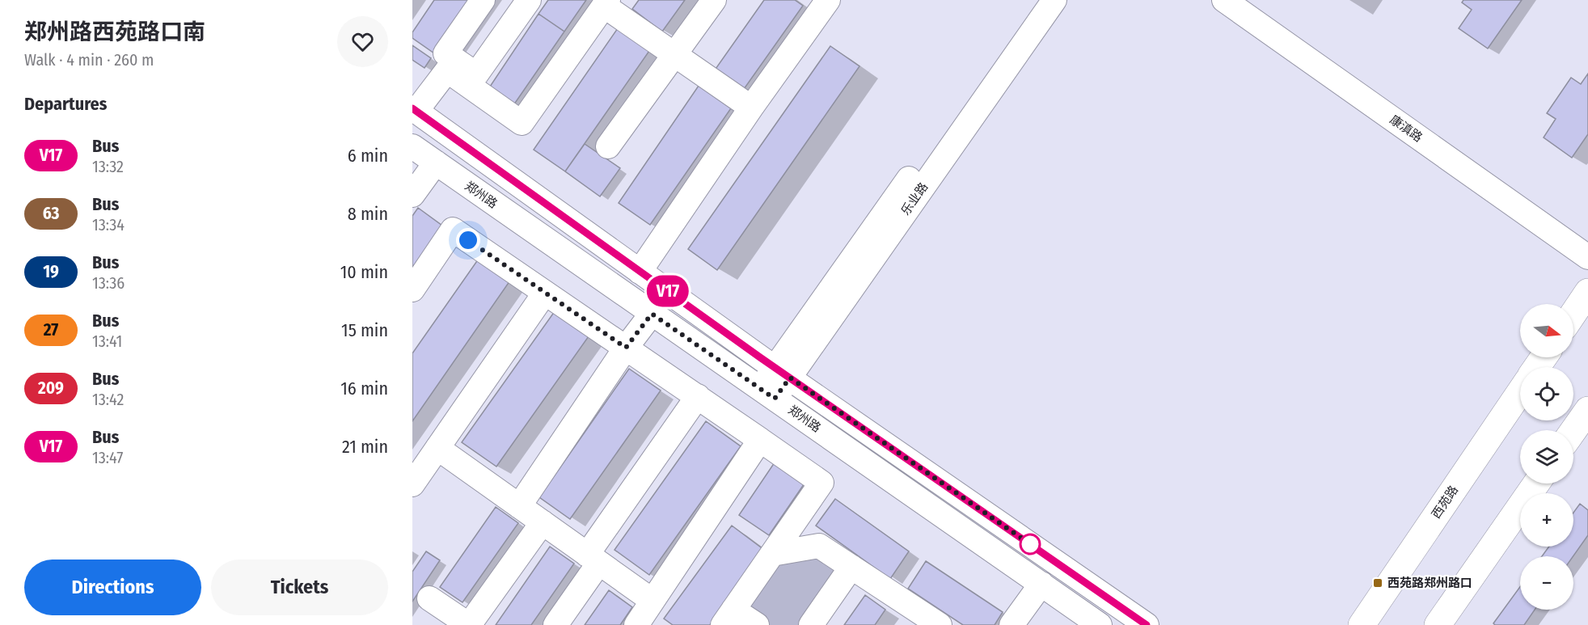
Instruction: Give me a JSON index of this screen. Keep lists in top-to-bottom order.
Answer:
{
  "streets": {
    "main road": ["西苑路"],
    "street": ["康滇路", "郑州路", "乐业路"]
  },
  "crossings": [
    ["郑州路", "乐业路"]
  ],
  "places": {
    "transit": ["西苑路郑州路口"]
  },
  "lines": ["bus line V17"],
  "north": "right",
  "page": {
    "heading": [
      ["郑州路西苑路口南", "Walk · 4 min · 260 m"],
      "Departures"
    ],
    "on_map": "V17",
    "list": [
      {
        "mark": "V17",
        "name": "Bus",
        "note": "13:32",
        "value": "6 min"
      },
      {
        "mark": "63",
        "name": "Bus",
        "note": "13:34",
        "value": "8 min"
      },
      {
        "mark": "19",
        "name": "Bus",
        "note": "13:36",
        "value": "10 min"
      },
      {
        "mark": "27",
        "name": "Bus",
        "note": "13:41",
        "value": "15 min"
      },
      {
        "mark": "209",
        "name": "Bus",
        "note": "13:42",
        "value": "16 min"
      },
      {
        "mark": "V17",
        "name": "Bus",
        "note": "13:47",
        "value": "21 min"
      }
    ],
    "map_buttons": ["+", "−"],
    "buttons": ["Directions", "Tickets"]
  }
}
